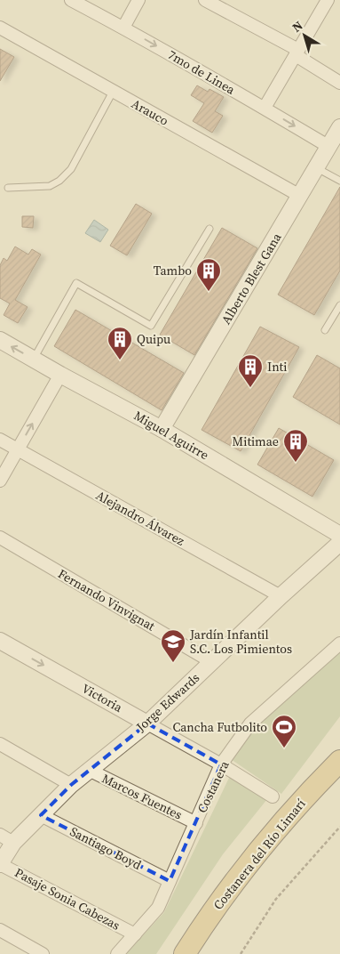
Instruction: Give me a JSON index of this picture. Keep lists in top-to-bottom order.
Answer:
{
  "streets": {
    "highway": ["Costanera del Río Limarí"],
    "street": [
      "7mo de Linea",
      "Arauco",
      "Alberto Blest Gana",
      "Miguel Aguirre",
      "Alejandro Álvarez",
      "Fernando Vinvignat",
      "Victoria",
      "Jorge Edwards",
      "Costanera",
      "Marcos Fuentes",
      "Santiago Boyd",
      "Pasaje Sonia Cabezas"
    ]
  },
  "crossings": [
    ["7mo de Linea", "Alberto Blest Gana"],
    ["Arauco", "Alberto Blest Gana"],
    ["Alberto Blest Gana", "Miguel Aguirre"],
    ["Alejandro Álvarez", "Jorge Edwards"],
    ["Fernando Vinvignat", "Jorge Edwards"],
    ["Victoria", "Jorge Edwards"],
    ["Victoria", "Costanera"],
    ["Jorge Edwards", "Marcos Fuentes"],
    ["Jorge Edwards", "Santiago Boyd"],
    ["Jorge Edwards", "Pasaje Sonia Cabezas"],
    ["Costanera", "Marcos Fuentes"],
    ["Costanera", "Santiago Boyd"],
    ["Costanera", "Pasaje Sonia Cabezas"]
  ],
  "places": {
    "building": [
      "Tambo",
      "Quipu",
      "Inti",
      "Mitimae"
    ],
    "school or university": ["Jardín Infantil S.C. Los Pimientos"],
    "sports": ["Cancha Futbolito"]
  },
  "north": "top left"
}
